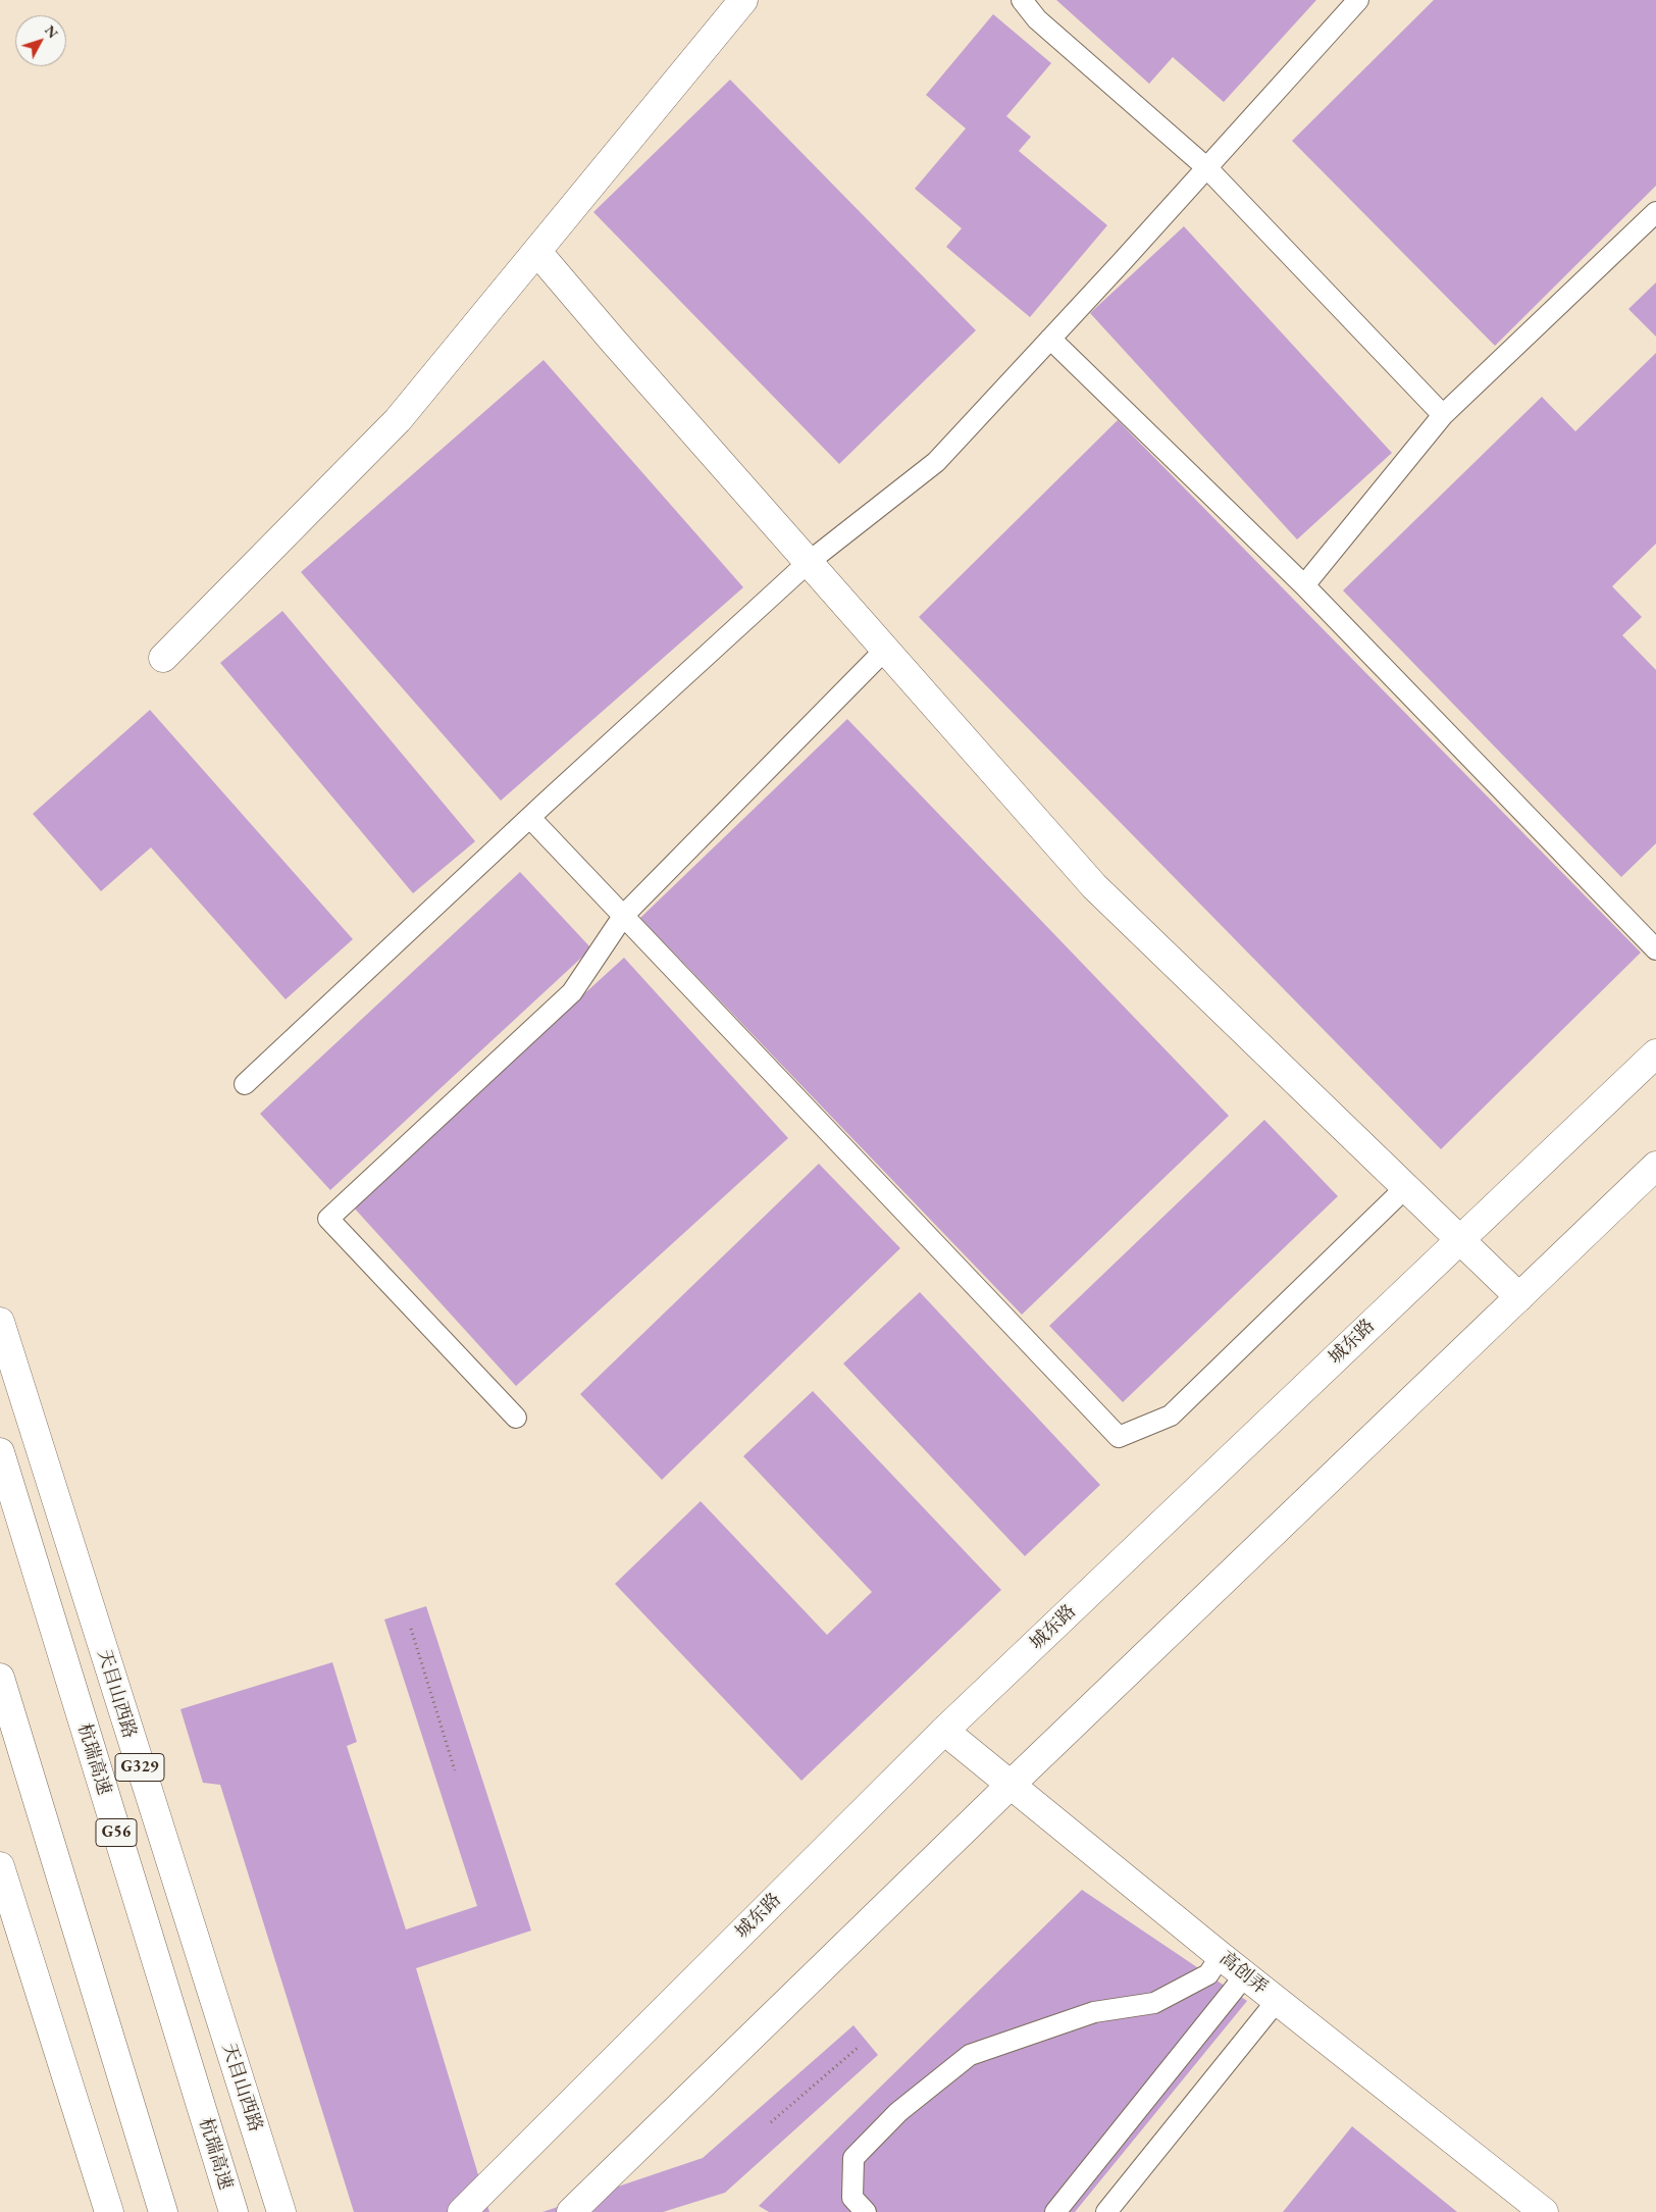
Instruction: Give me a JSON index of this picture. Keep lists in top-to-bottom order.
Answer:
{
  "streets": {
    "main road": [
      "城东路",
      "天目山西路",
      "杭瑞高速",
      "G329",
      "G56",
      "高创弄"
    ]
  },
  "crossings": [
    ["城东路", "高创弄"]
  ],
  "north": "top right"
}
